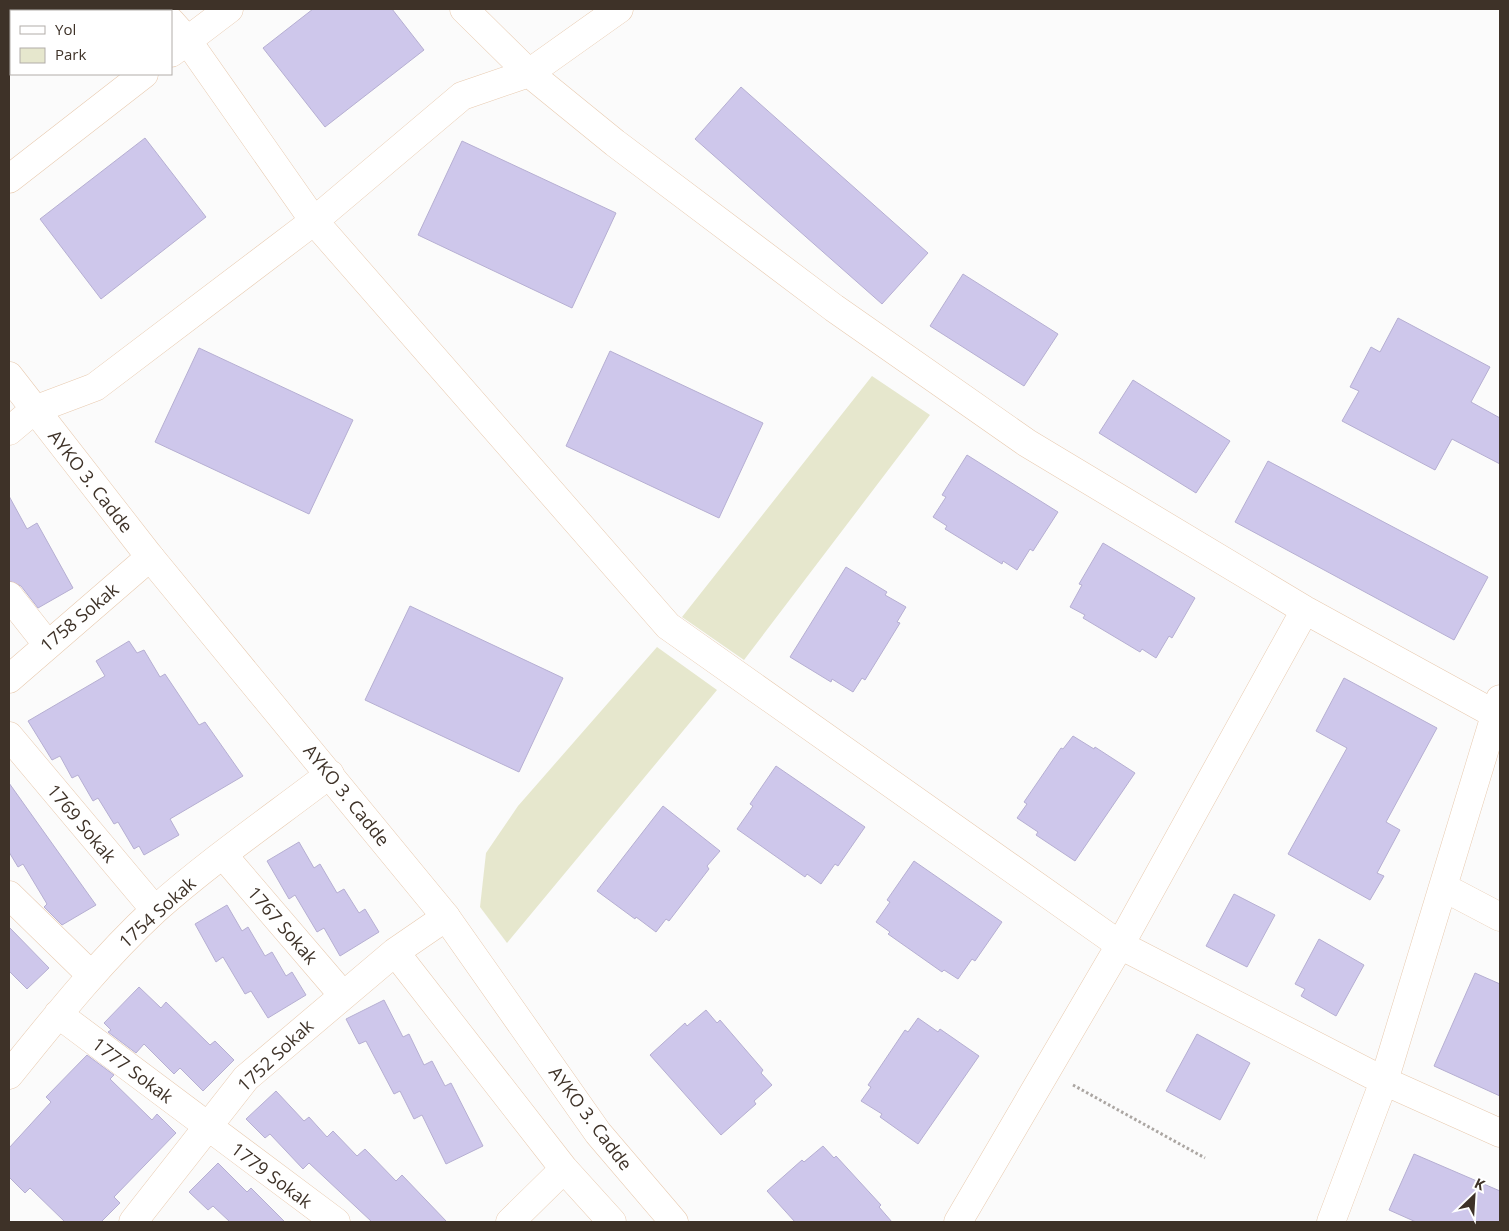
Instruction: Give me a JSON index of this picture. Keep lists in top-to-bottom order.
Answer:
{
  "streets": {
    "street": [
      "AYKO 3. Cadde",
      "1758 Sokak",
      "1769 Sokak",
      "1754 Sokak",
      "1767 Sokak",
      "1752 Sokak",
      "1777 Sokak",
      "1779 Sokak"
    ]
  },
  "crossings": [
    ["AYKO 3. Cadde", "1758 Sokak"],
    ["AYKO 3. Cadde", "1754 Sokak"],
    ["AYKO 3. Cadde", "1752 Sokak"],
    ["1769 Sokak", "1754 Sokak"],
    ["1754 Sokak", "1767 Sokak"],
    ["1754 Sokak", "1777 Sokak"],
    ["1767 Sokak", "1752 Sokak"],
    ["1752 Sokak", "1777 Sokak"],
    ["1752 Sokak", "1779 Sokak"],
    ["1777 Sokak", "1779 Sokak"]
  ],
  "legend": ["Yol", "Park"],
  "north": "top right"
}
